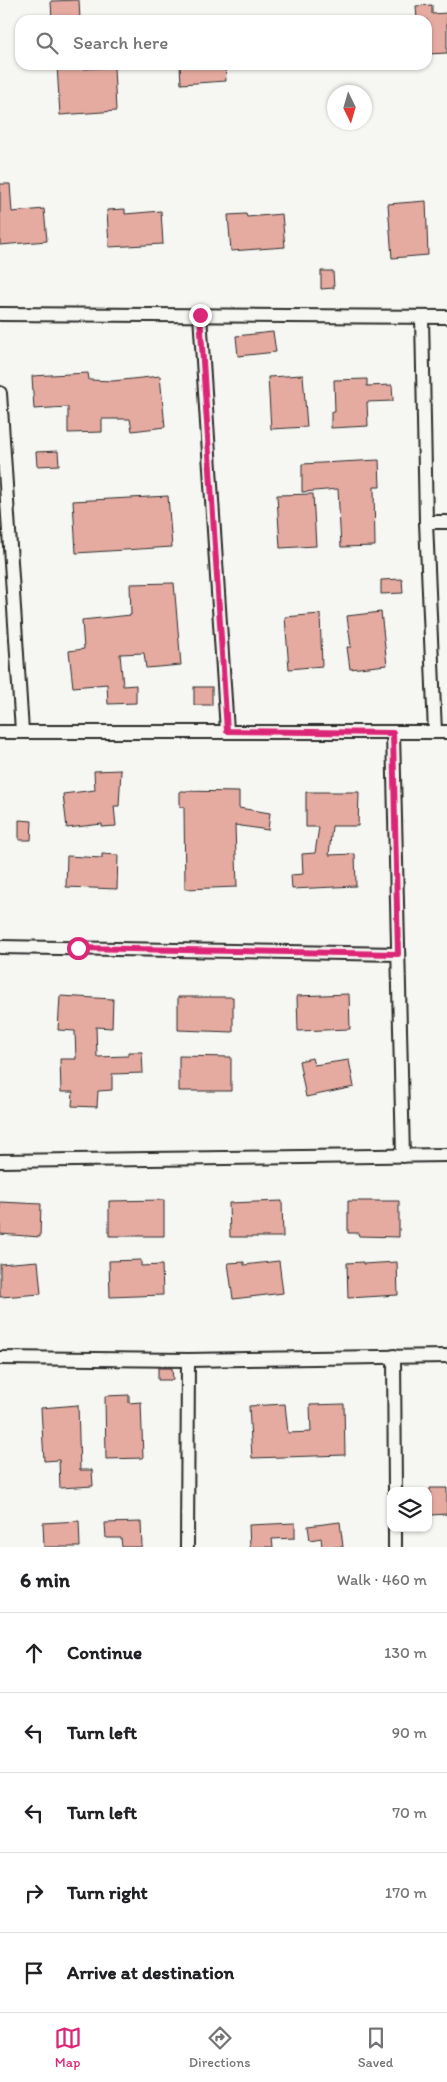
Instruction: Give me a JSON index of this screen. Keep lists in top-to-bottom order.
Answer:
{
  "north": "bottom",
  "page": {
    "search": "Search here",
    "heading": ["6 min", "Walk · 460 m"],
    "list": [
      ["Continue", "130 m"],
      ["Turn left", "90 m"],
      ["Turn left", "70 m"],
      ["Turn right", "170 m"],
      "Arrive at destination"
    ],
    "nav": ["Map", "Directions", "Saved"]
  }
}
